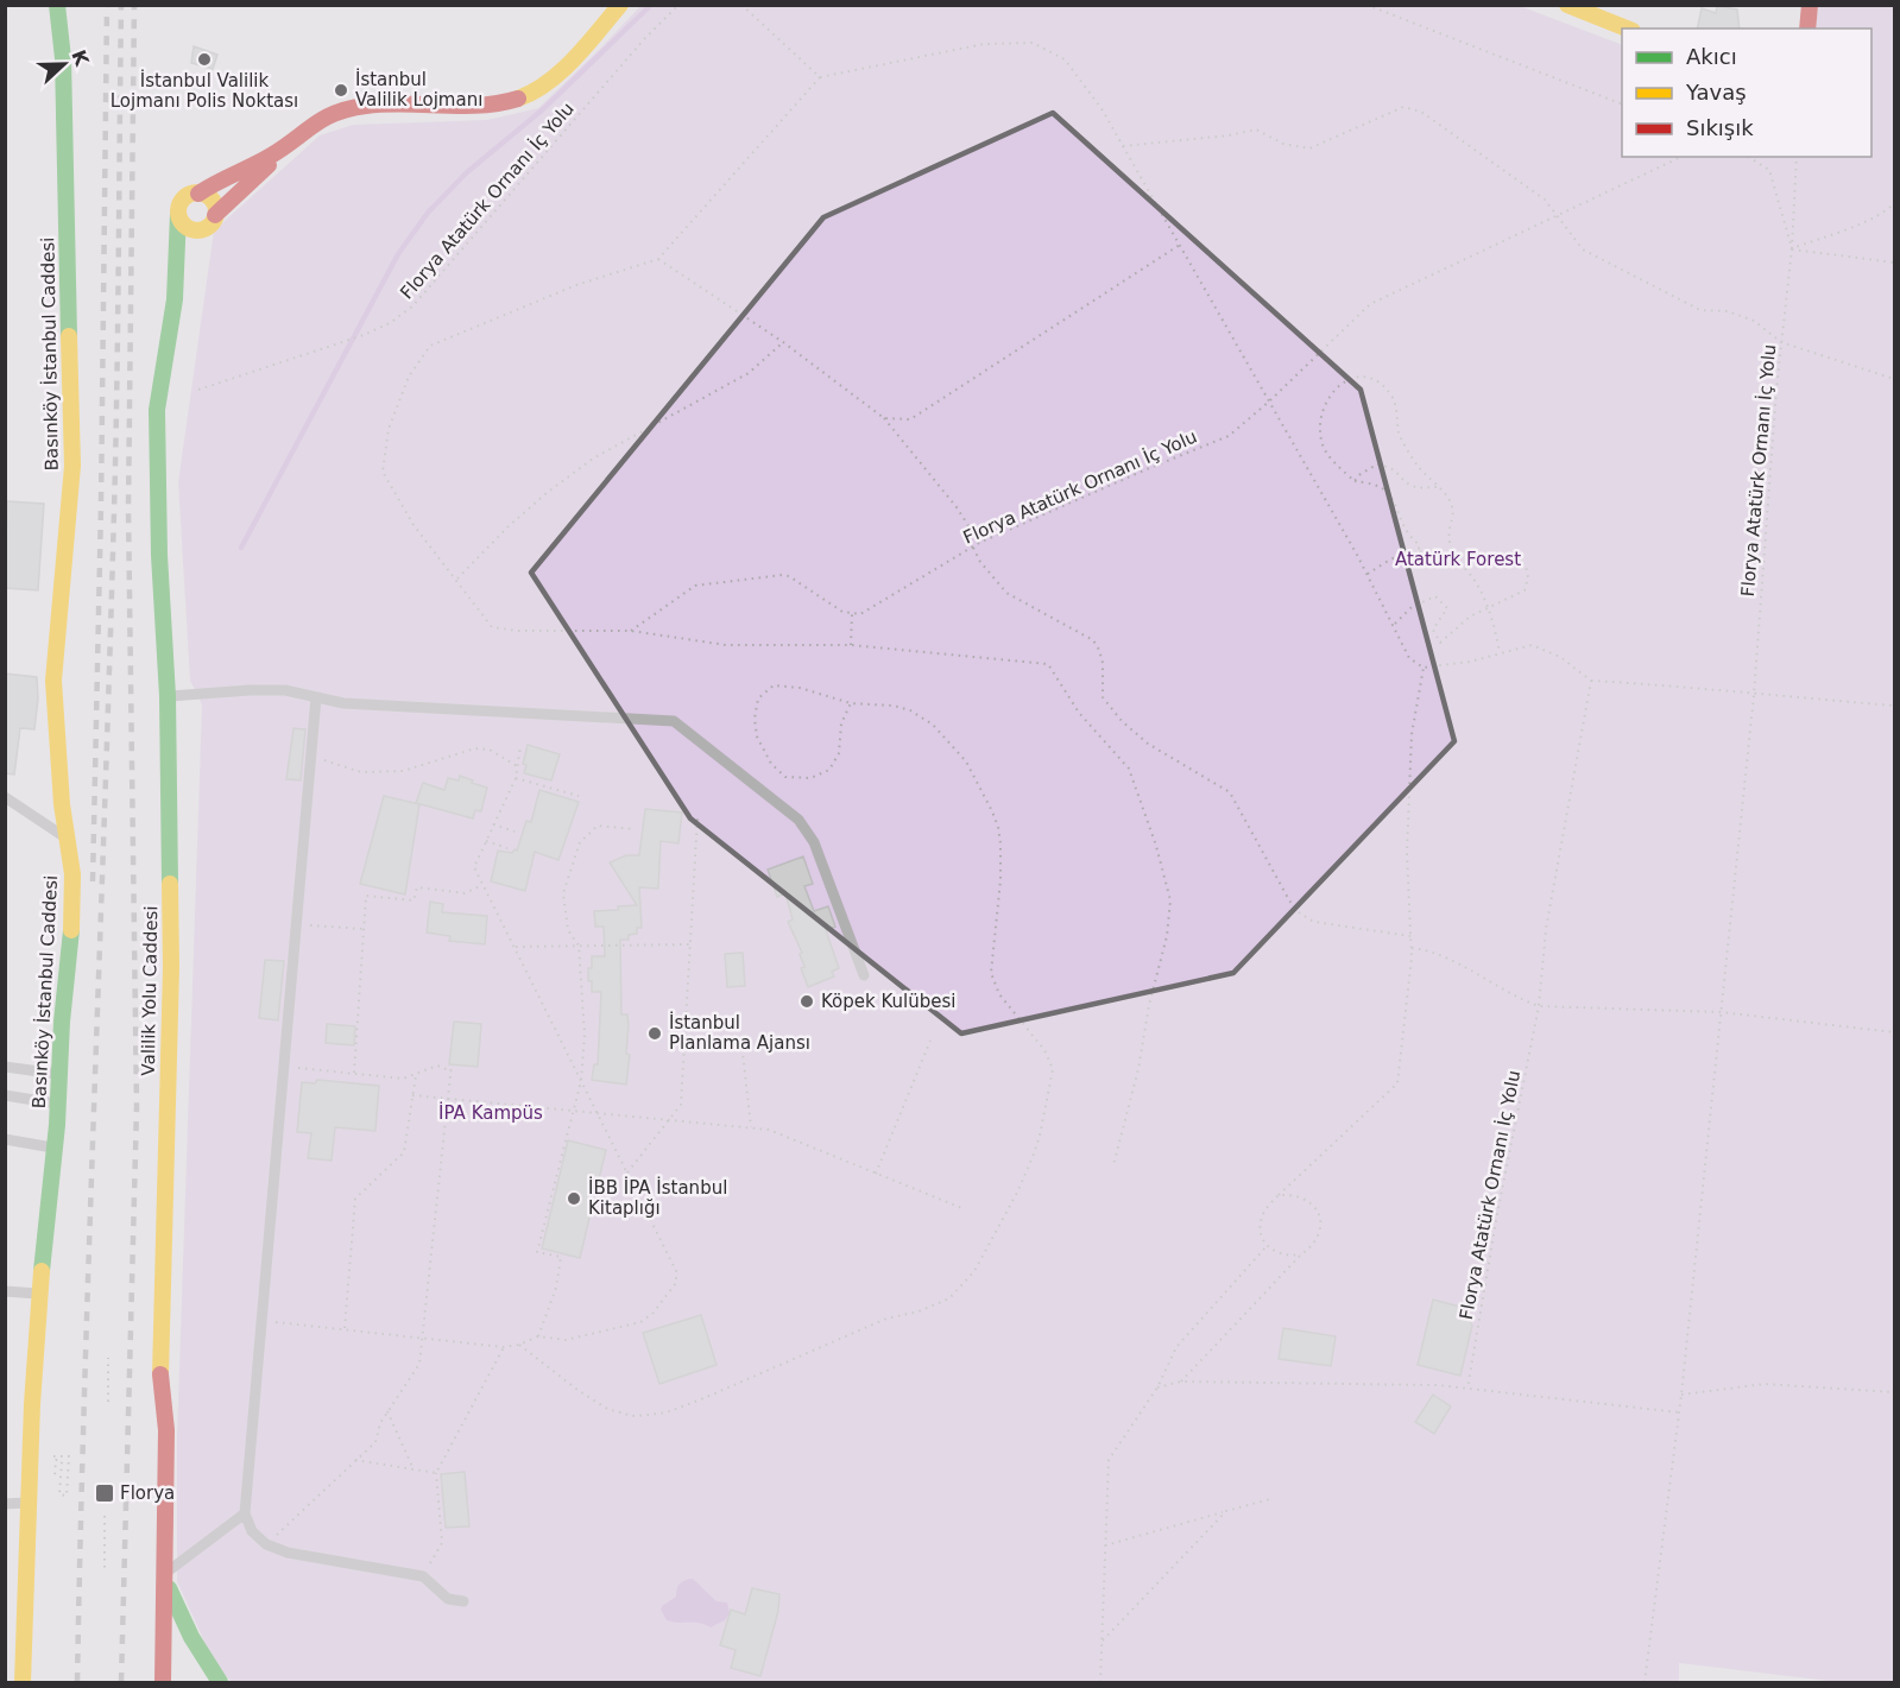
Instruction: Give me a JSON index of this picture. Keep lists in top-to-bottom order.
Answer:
{
  "streets": {
    "main road": ["Basınköy İstanbul Caddesi", "Valilik Yolu Caddesi"],
    "path": ["Florya Atatürk Ornanı İç Yolu"]
  },
  "parks": ["Atatürk Forest", "İPA Kampüs"],
  "places": {
    "other": [
      "İstanbul Valilik Lojmanı Polis Noktası",
      "İstanbul Valilik Lojmanı",
      "Köpek Kulübesi",
      "İstanbul Planlama Ajansı",
      "İBB İPA İstanbul Kitaplığı"
    ],
    "transit": ["Florya"]
  },
  "legend": ["Akıcı", "Yavaş", "Sıkışık"],
  "north": "right"
}
